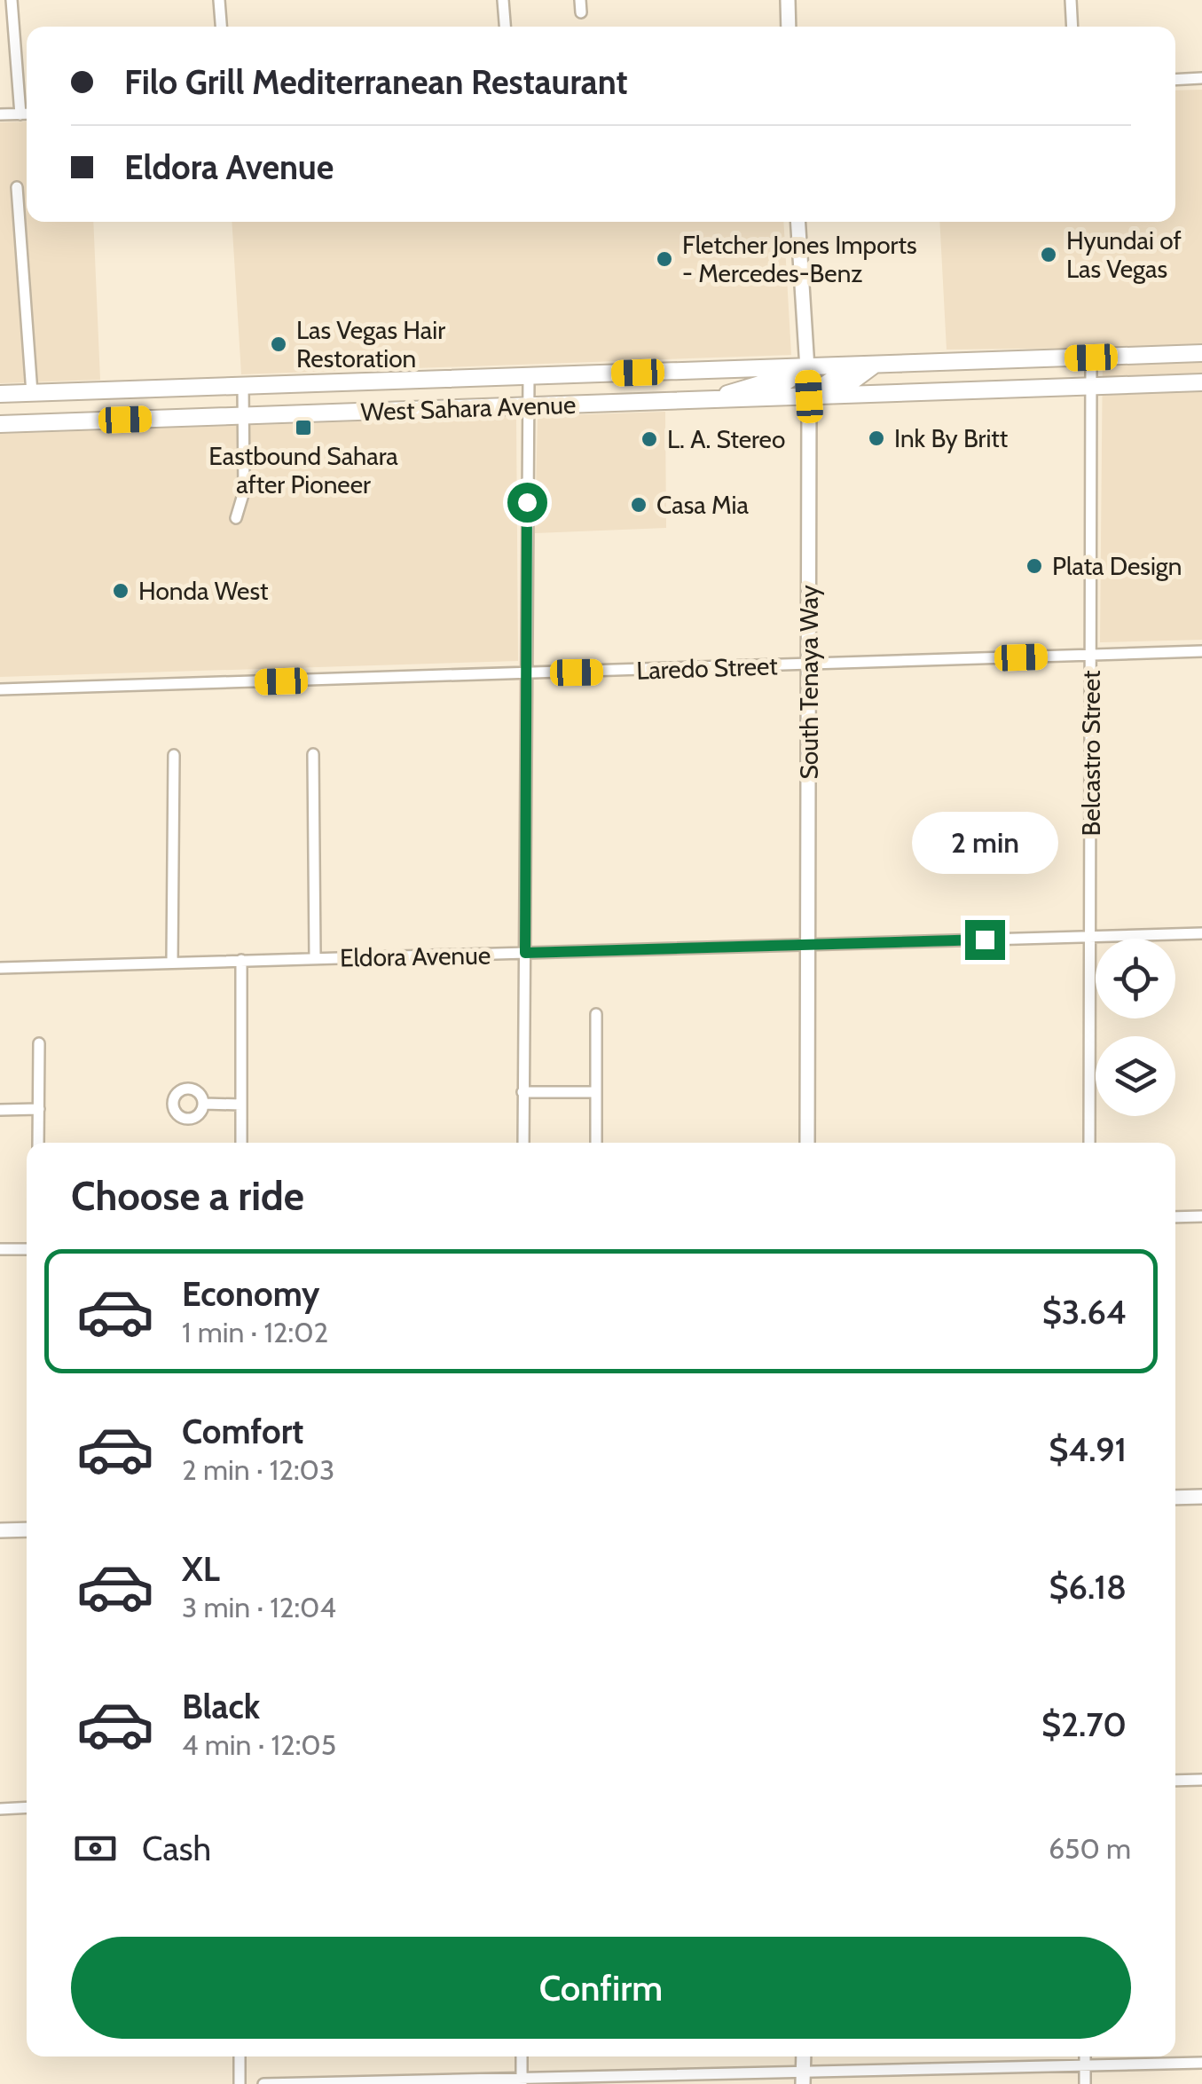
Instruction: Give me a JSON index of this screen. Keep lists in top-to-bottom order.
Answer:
{
  "streets": {
    "main road": ["West Sahara Avenue"],
    "street": [
      "Laredo Street",
      "South Tenaya Way",
      "Belcastro Street",
      "Eldora Avenue"
    ]
  },
  "crossings": [
    ["West Sahara Avenue", "South Tenaya Way"],
    ["West Sahara Avenue", "Belcastro Street"],
    ["Laredo Street", "South Tenaya Way"],
    ["Laredo Street", "Belcastro Street"],
    ["South Tenaya Way", "Eldora Avenue"],
    ["Belcastro Street", "Eldora Avenue"]
  ],
  "places": {
    "other": [
      "Hyundai of Las Vegas",
      "Fletcher Jones Imports - Mercedes-Benz",
      "Las Vegas Hair Restoration",
      "Ink By Britt",
      "L. A. Stereo",
      "Casa Mia",
      "Plata Design",
      "Honda West"
    ],
    "transit": ["Eastbound Sahara after Pioneer"]
  },
  "page": {
    "banner": ["Filo Grill Mediterranean Restaurant", "Eldora Avenue"],
    "bubble": "2 min",
    "heading": "Choose a ride",
    "list": [
      {
        "name": "Economy",
        "note": "1 min · 12:02",
        "value": "$3.64"
      },
      {
        "name": "Comfort",
        "note": "2 min · 12:03",
        "value": "$4.91"
      },
      {
        "name": "XL",
        "note": "3 min · 12:04",
        "value": "$6.18"
      },
      {
        "name": "Black",
        "note": "4 min · 12:05",
        "value": "$2.70"
      }
    ],
    "pay": ["Cash", "650 m"],
    "buttons": "Confirm"
  }
}
